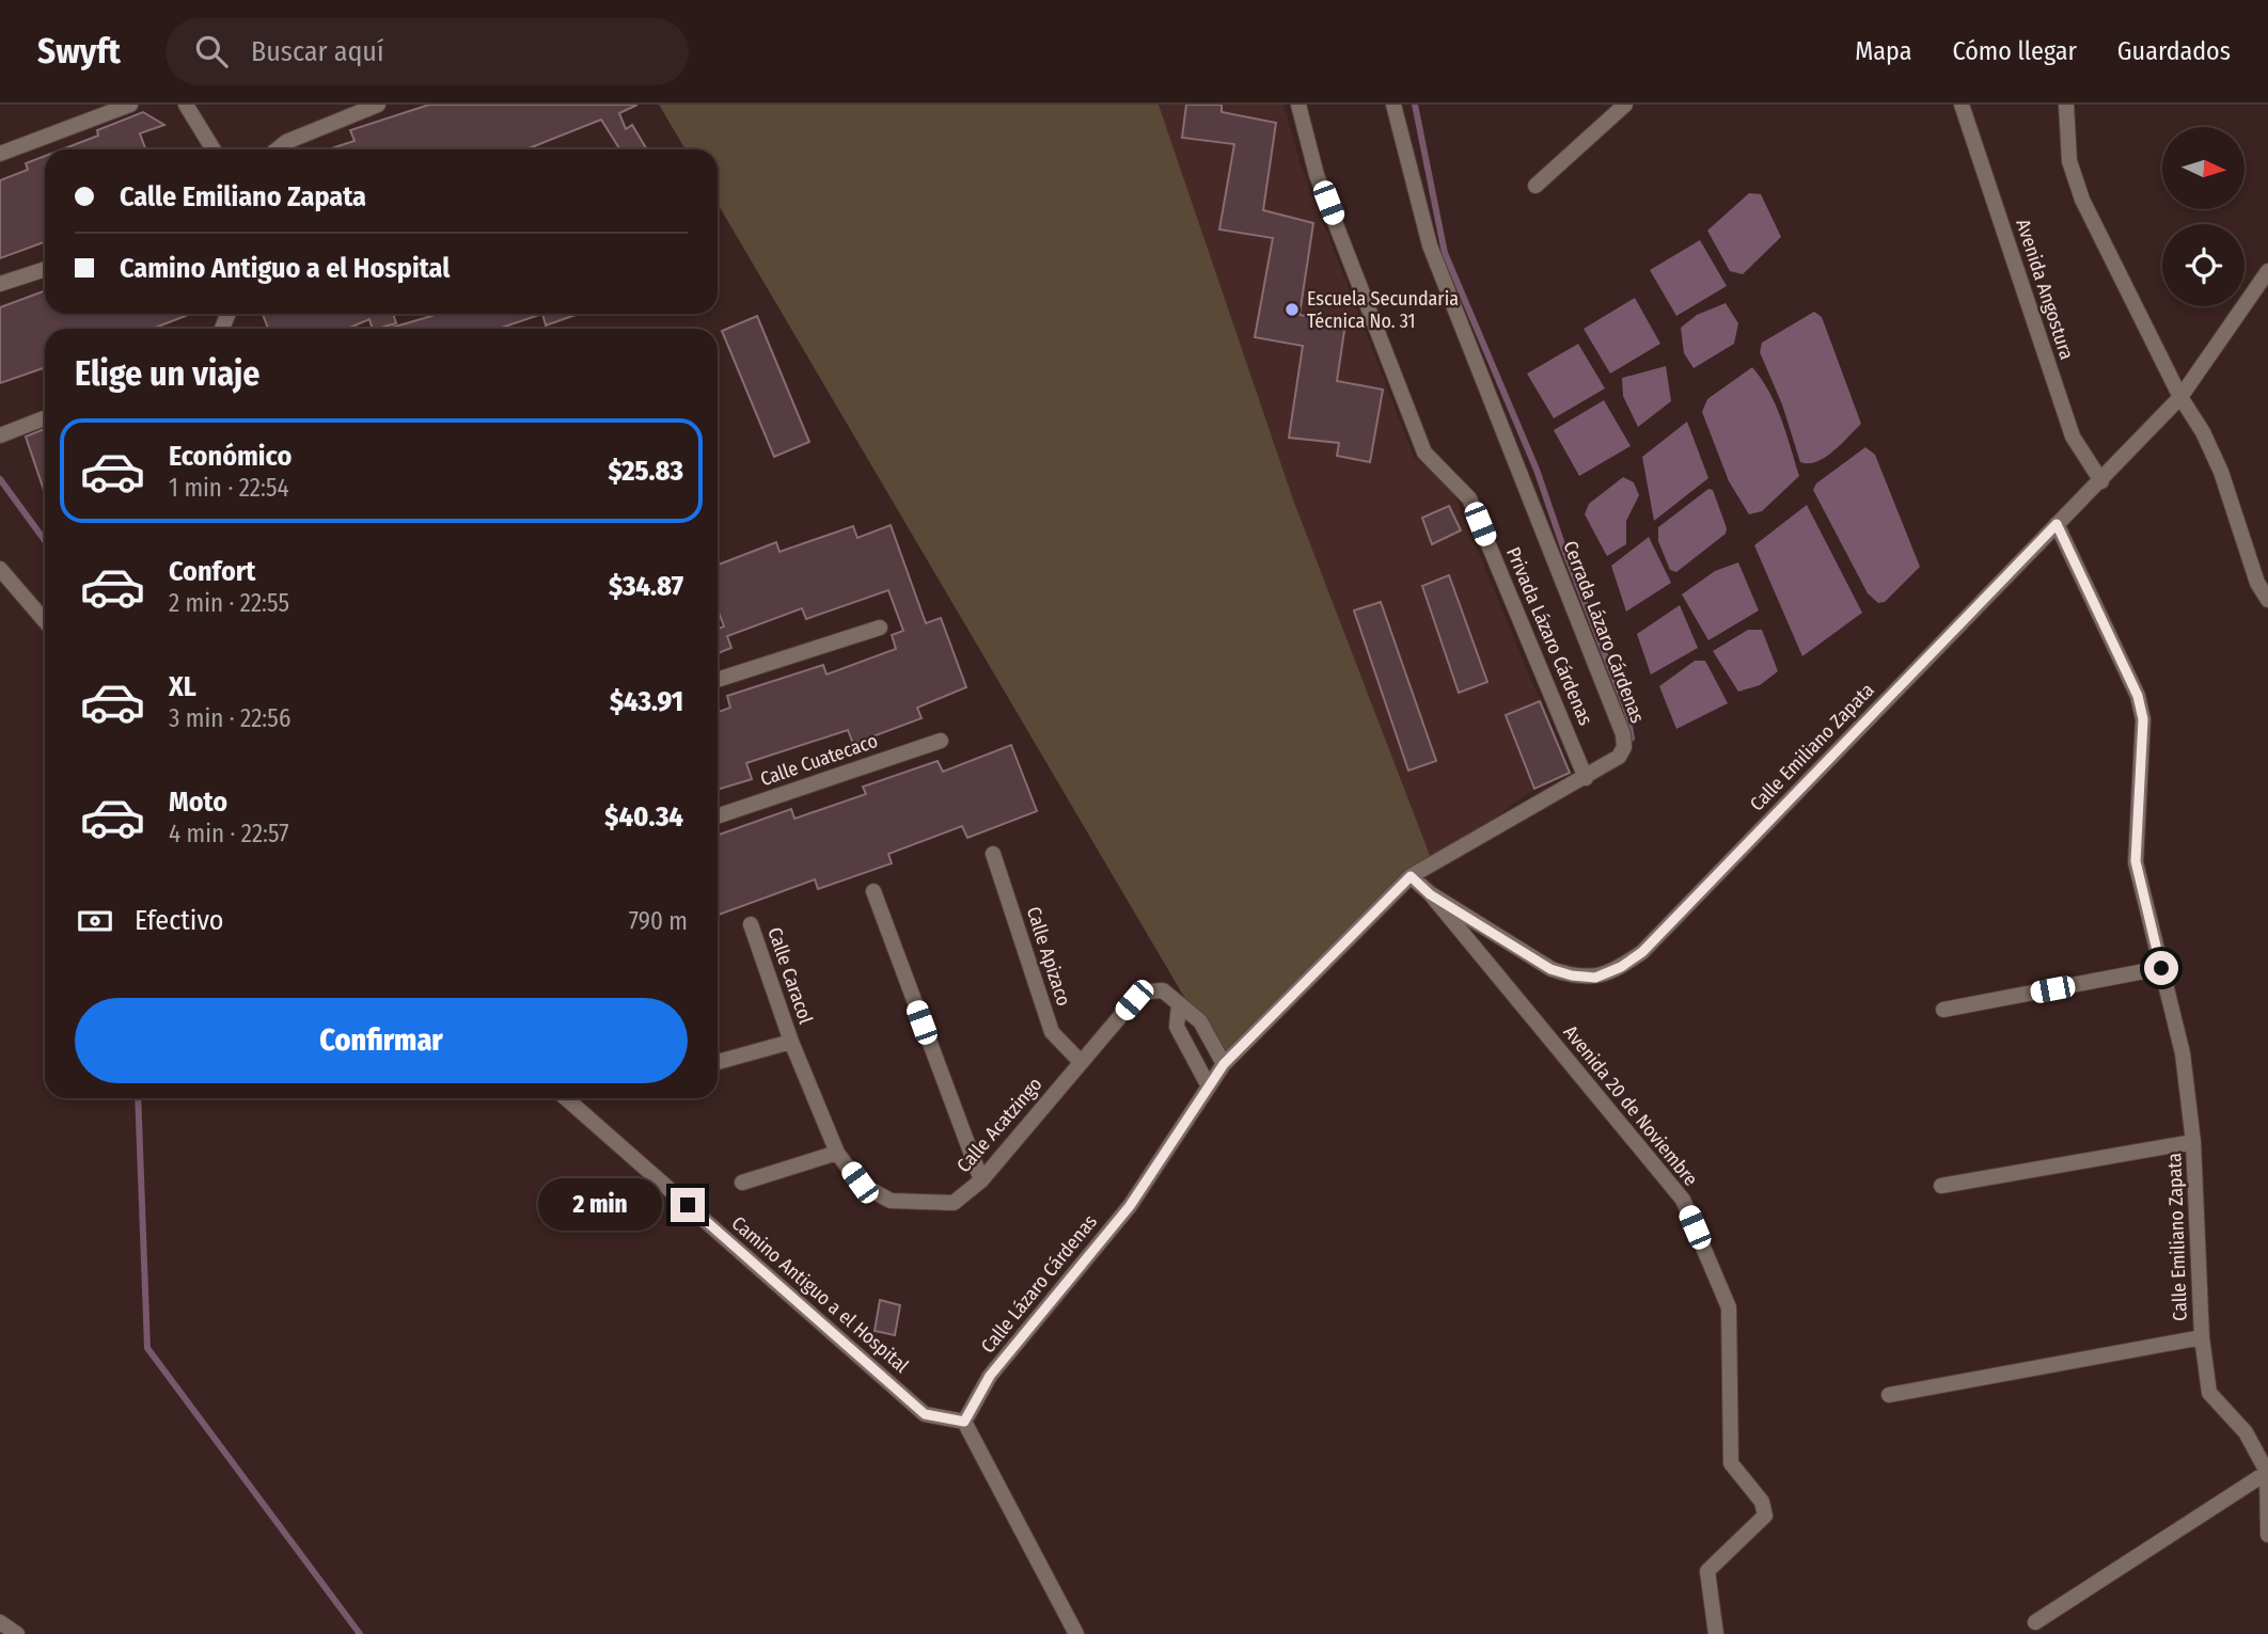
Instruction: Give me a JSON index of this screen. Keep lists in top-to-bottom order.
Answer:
{
  "streets": {
    "street": [
      "Avenida Angostura",
      "Cerrada Lázaro Cárdenas",
      "Privada Lázaro Cárdenas",
      "Calle Emiliano Zapata",
      "Calle Cuatecaco",
      "Calle Apizaco",
      "Calle Caracol",
      "Avenida 20 de Noviembre",
      "Calle Acatzingo",
      "Calle Lázaro Cárdenas",
      "Camino Antiguo a el Hospital"
    ]
  },
  "crossings": [
    ["Avenida Angostura", "Calle Emiliano Zapata"],
    ["Cerrada Lázaro Cárdenas", "Privada Lázaro Cárdenas"],
    ["Cerrada Lázaro Cárdenas", "Avenida 20 de Noviembre"],
    ["Cerrada Lázaro Cárdenas", "Calle Lázaro Cárdenas"],
    ["Calle Emiliano Zapata", "Avenida 20 de Noviembre"],
    ["Calle Apizaco", "Calle Acatzingo"],
    ["Calle Caracol", "Calle Acatzingo"],
    ["Calle Lázaro Cárdenas", "Camino Antiguo a el Hospital"]
  ],
  "places": ["Escuela Secundaria Técnica No. 31"],
  "north": "right",
  "page": {
    "header": "Swyft",
    "search": "Buscar aquí",
    "nav": ["Mapa", "Cómo llegar", "Guardados"],
    "banner": ["Calle Emiliano Zapata", "Camino Antiguo a el Hospital"],
    "heading": "Elige un viaje",
    "list": [
      {
        "name": "Económico",
        "note": "1 min · 22:54",
        "value": "$25.83"
      },
      {
        "name": "Confort",
        "note": "2 min · 22:55",
        "value": "$34.87"
      },
      {
        "name": "XL",
        "note": "3 min · 22:56",
        "value": "$43.91"
      },
      {
        "name": "Moto",
        "note": "4 min · 22:57",
        "value": "$40.34"
      }
    ],
    "pay": ["Efectivo", "790 m"],
    "buttons": "Confirmar",
    "bubble": "2 min"
  }
}
